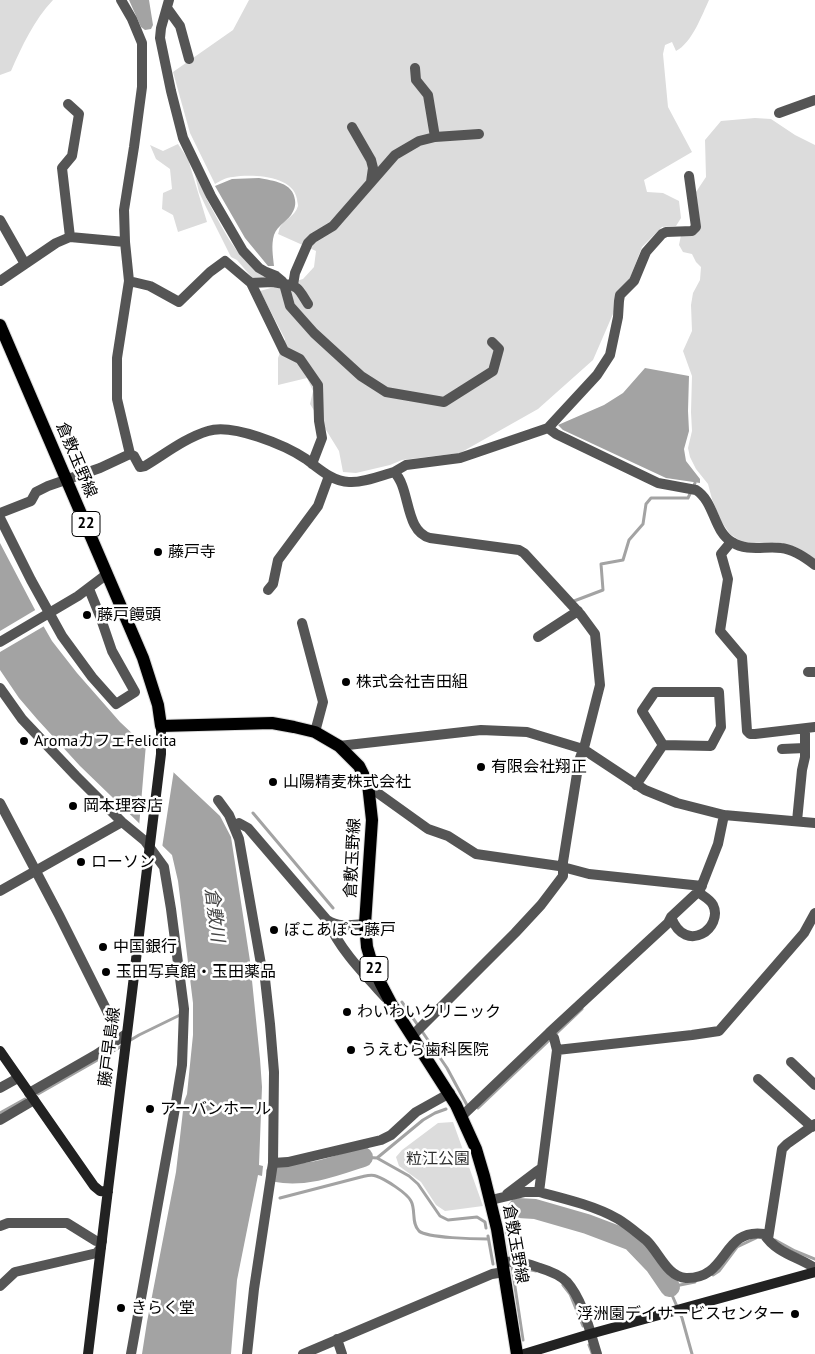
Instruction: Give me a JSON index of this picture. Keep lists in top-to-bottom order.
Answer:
{
  "streets": {
    "main road": ["倉敷玉野線", "22", "藤戸早島線"]
  },
  "crossings": [
    ["倉敷玉野線", "藤戸早島線"]
  ],
  "water": ["倉敷川"],
  "parks": ["粒江公園"],
  "places": [
    "藤戸寺",
    "藤戸饅頭",
    "株式会社吉田組",
    "AromaカフェFelicita",
    "有限会社翔正",
    "山陽精麦株式会社",
    "岡本理容店",
    "ローソン",
    "ぽこあぽこ藤戸",
    "中国銀行",
    "玉田写真館・玉田薬品",
    "わいわいクリニック",
    "うえむら歯科医院",
    "アーバンホール",
    "きらく堂",
    "浮洲園デイサービスセンター"
  ]
}
